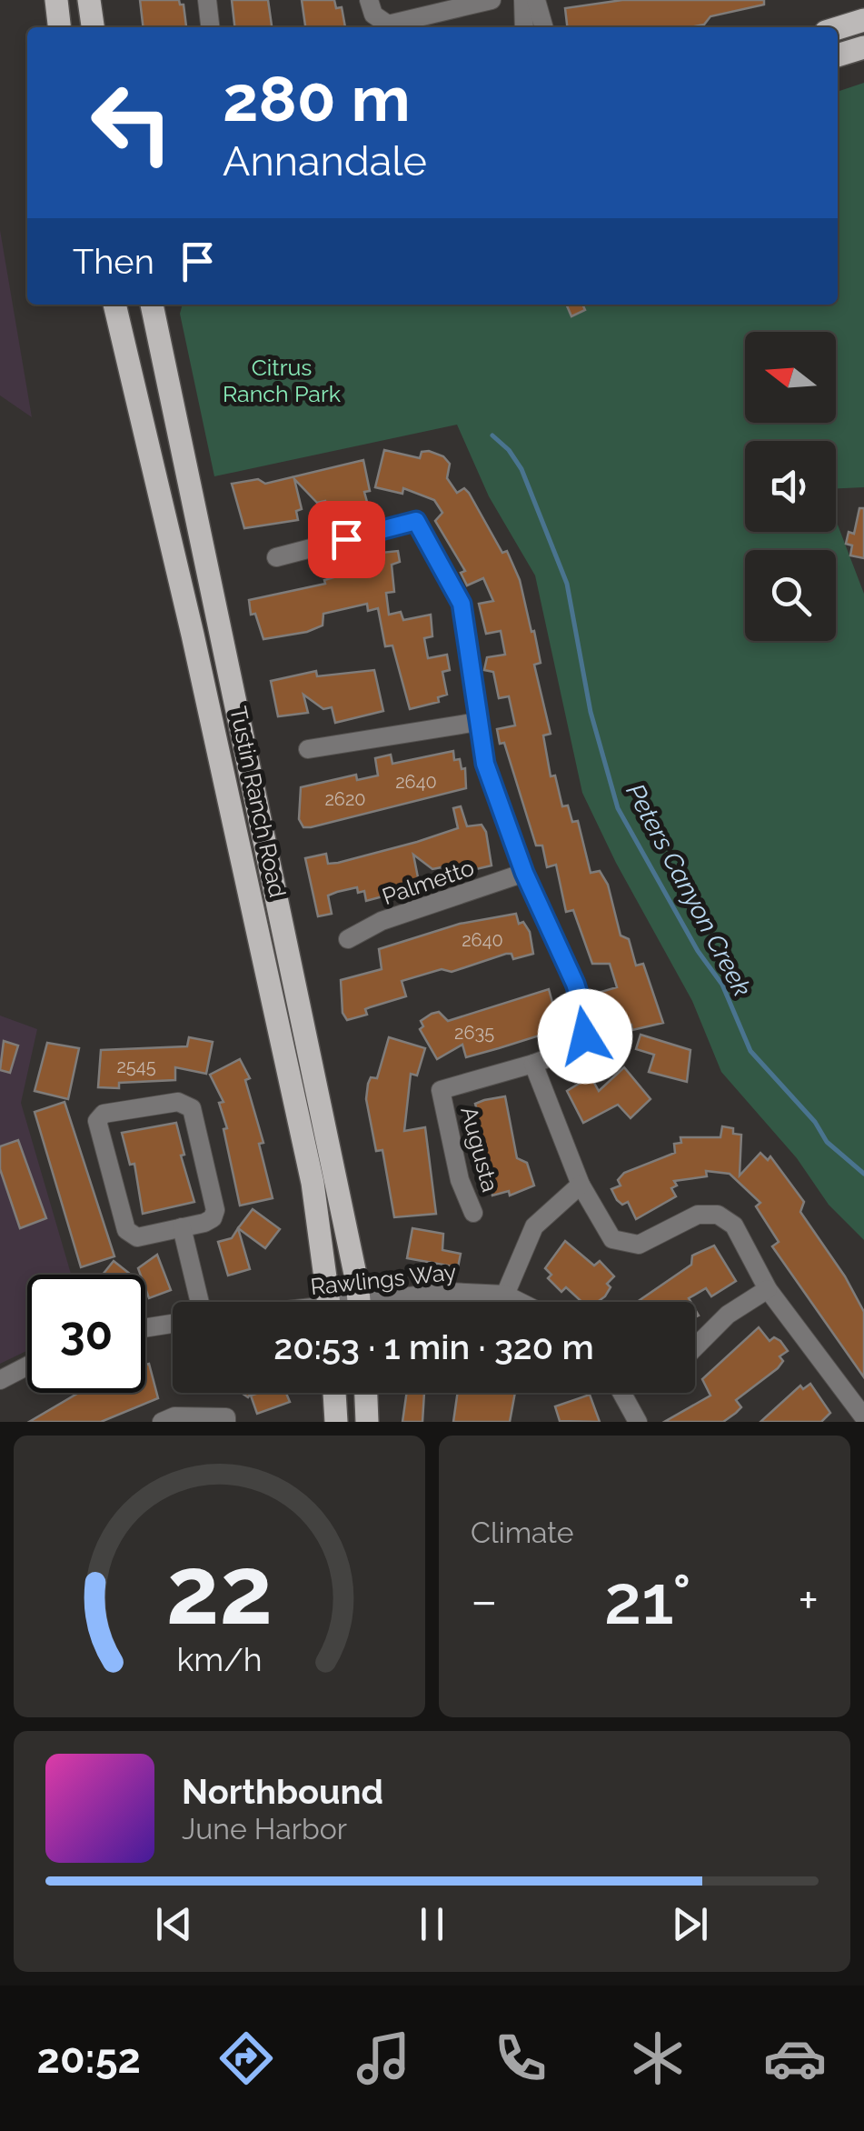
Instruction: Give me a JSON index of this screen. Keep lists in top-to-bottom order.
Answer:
{
  "streets": {
    "main road": ["Tustin Ranch Road"],
    "street": ["Palmetto", "Augusta", "Rawlings Way"]
  },
  "crossings": [
    ["Palmetto", "Augusta"]
  ],
  "water": ["Peters Canyon Creek"],
  "parks": ["Citrus Ranch Park"],
  "house_numbers": [
    "2640",
    "2620",
    "2640",
    "2635",
    "2545"
  ],
  "north": "left",
  "page": {
    "turn": ["280 m", "Annandale"],
    "then": "Then",
    "limit": "30",
    "trip": "20:53 · 1 min · 320 m",
    "tile": "Climate",
    "heat": ["−", "21°", "+"],
    "song": ["Northbound", "June Harbor"],
    "tabs": "20:52",
    "gauge": ["22", "km/h"]
  }
}
